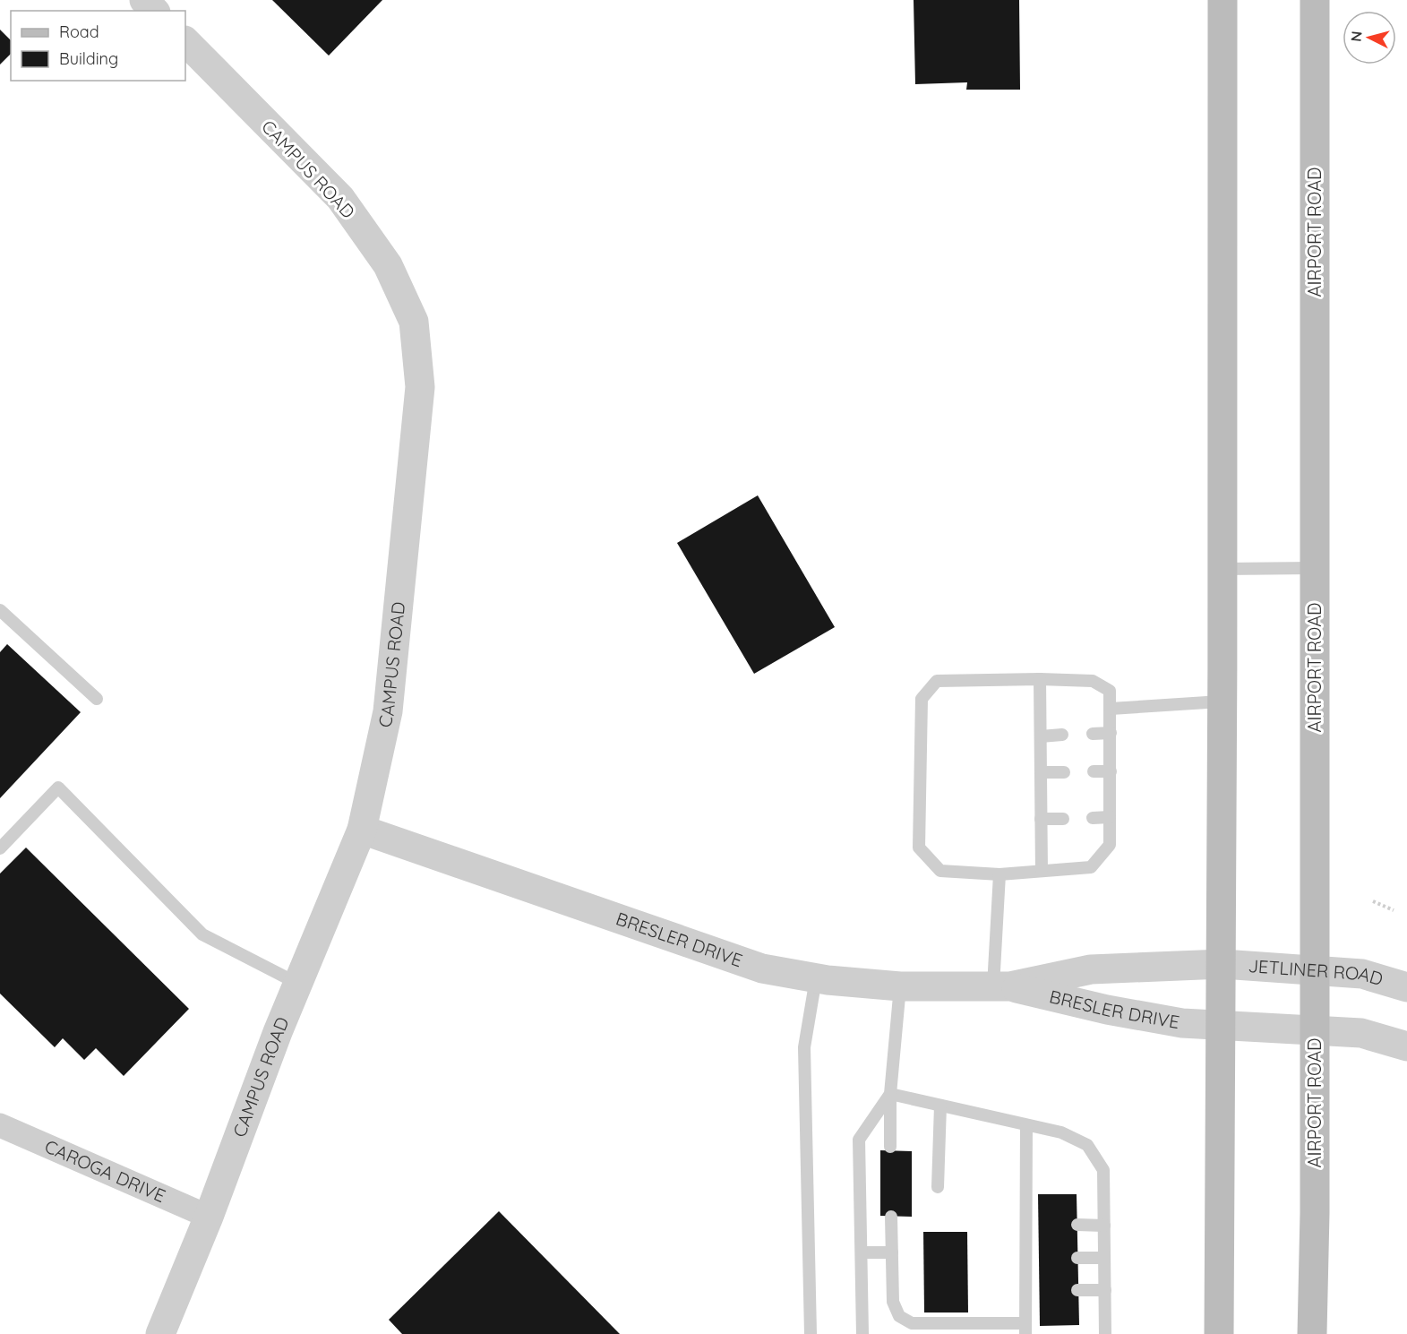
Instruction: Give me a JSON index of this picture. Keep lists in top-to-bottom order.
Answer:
{
  "streets": {
    "main road": ["AIRPORT ROAD"],
    "street": [
      "CAMPUS ROAD",
      "BRESLER DRIVE",
      "JETLINER ROAD",
      "CAROGA DRIVE"
    ]
  },
  "crossings": [
    ["CAMPUS ROAD", "BRESLER DRIVE"],
    ["CAMPUS ROAD", "CAROGA DRIVE"],
    ["AIRPORT ROAD", "JETLINER ROAD"],
    ["BRESLER DRIVE", "JETLINER ROAD"]
  ],
  "legend": ["Road", "Building"],
  "north": "left"
}
